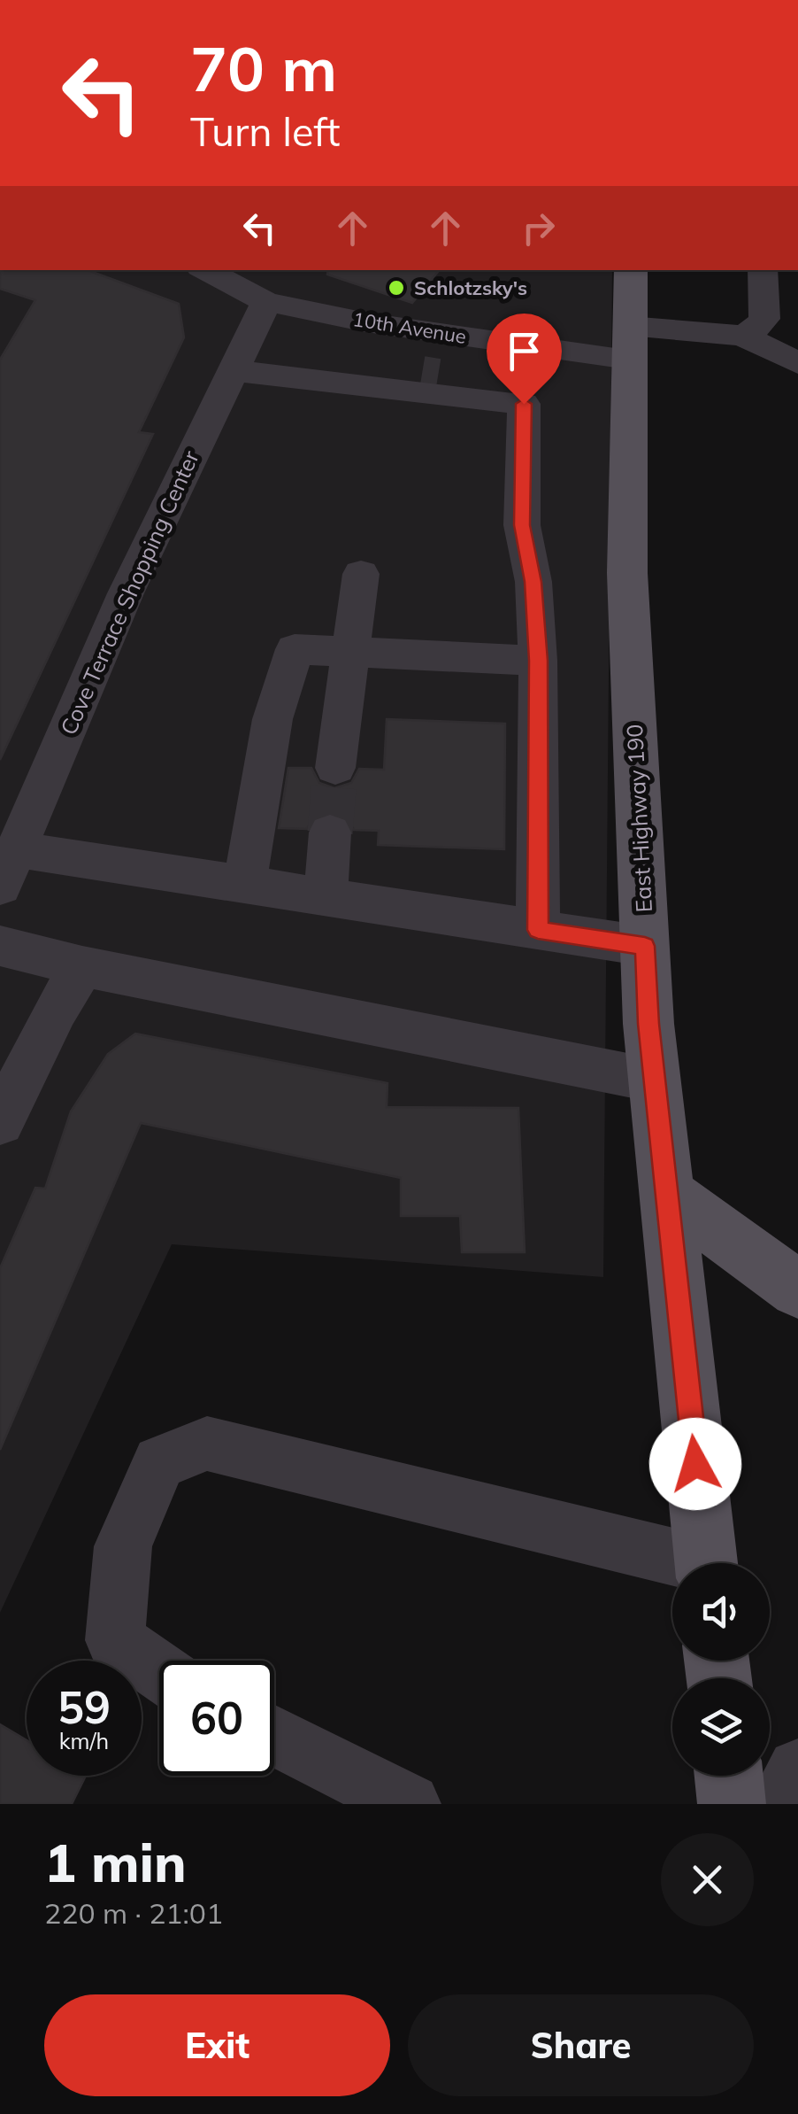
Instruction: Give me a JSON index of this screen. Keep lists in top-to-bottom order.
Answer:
{
  "streets": {
    "main road": ["East Highway 190"],
    "street": ["10th Avenue", "Cove Terrace Shopping Center"]
  },
  "crossings": [
    ["10th Avenue", "Cove Terrace Shopping Center"],
    ["10th Avenue", "East Highway 190"]
  ],
  "places": ["Schlotzsky's"],
  "page": {
    "turn": ["70 m", "Turn left"],
    "speed": "59 km/h",
    "limit": "60",
    "heading": ["1 min", "220 m · 21:01"],
    "buttons": ["Exit", "Share"]
  }
}
